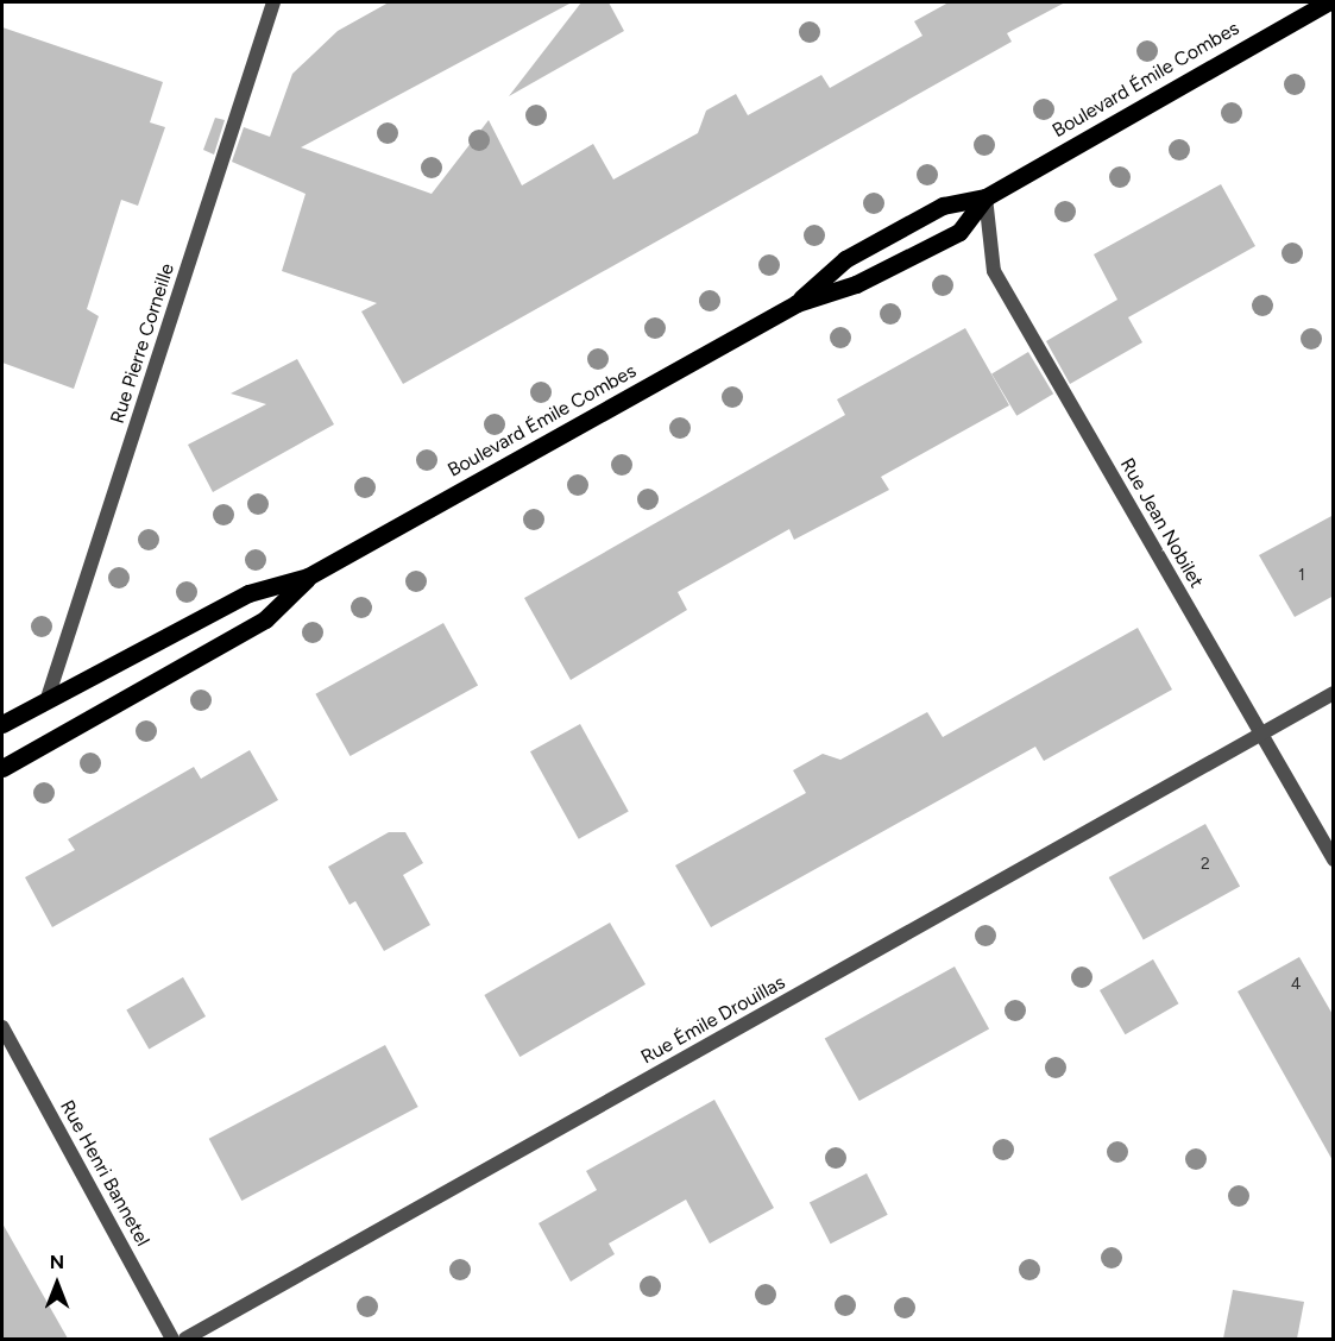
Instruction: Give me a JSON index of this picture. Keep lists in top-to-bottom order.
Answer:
{
  "streets": {
    "main road": ["Boulevard Émile Combes"],
    "street": [
      "Rue Pierre Corneille",
      "Rue Jean Nobilet",
      "Rue Émile Drouillas",
      "Rue Henri Bannetel"
    ]
  },
  "crossings": [
    ["Boulevard Émile Combes", "Rue Pierre Corneille"],
    ["Boulevard Émile Combes", "Rue Jean Nobilet"],
    ["Rue Jean Nobilet", "Rue Émile Drouillas"]
  ],
  "house_numbers": ["1", "2", "4"],
  "north": "top"
}
